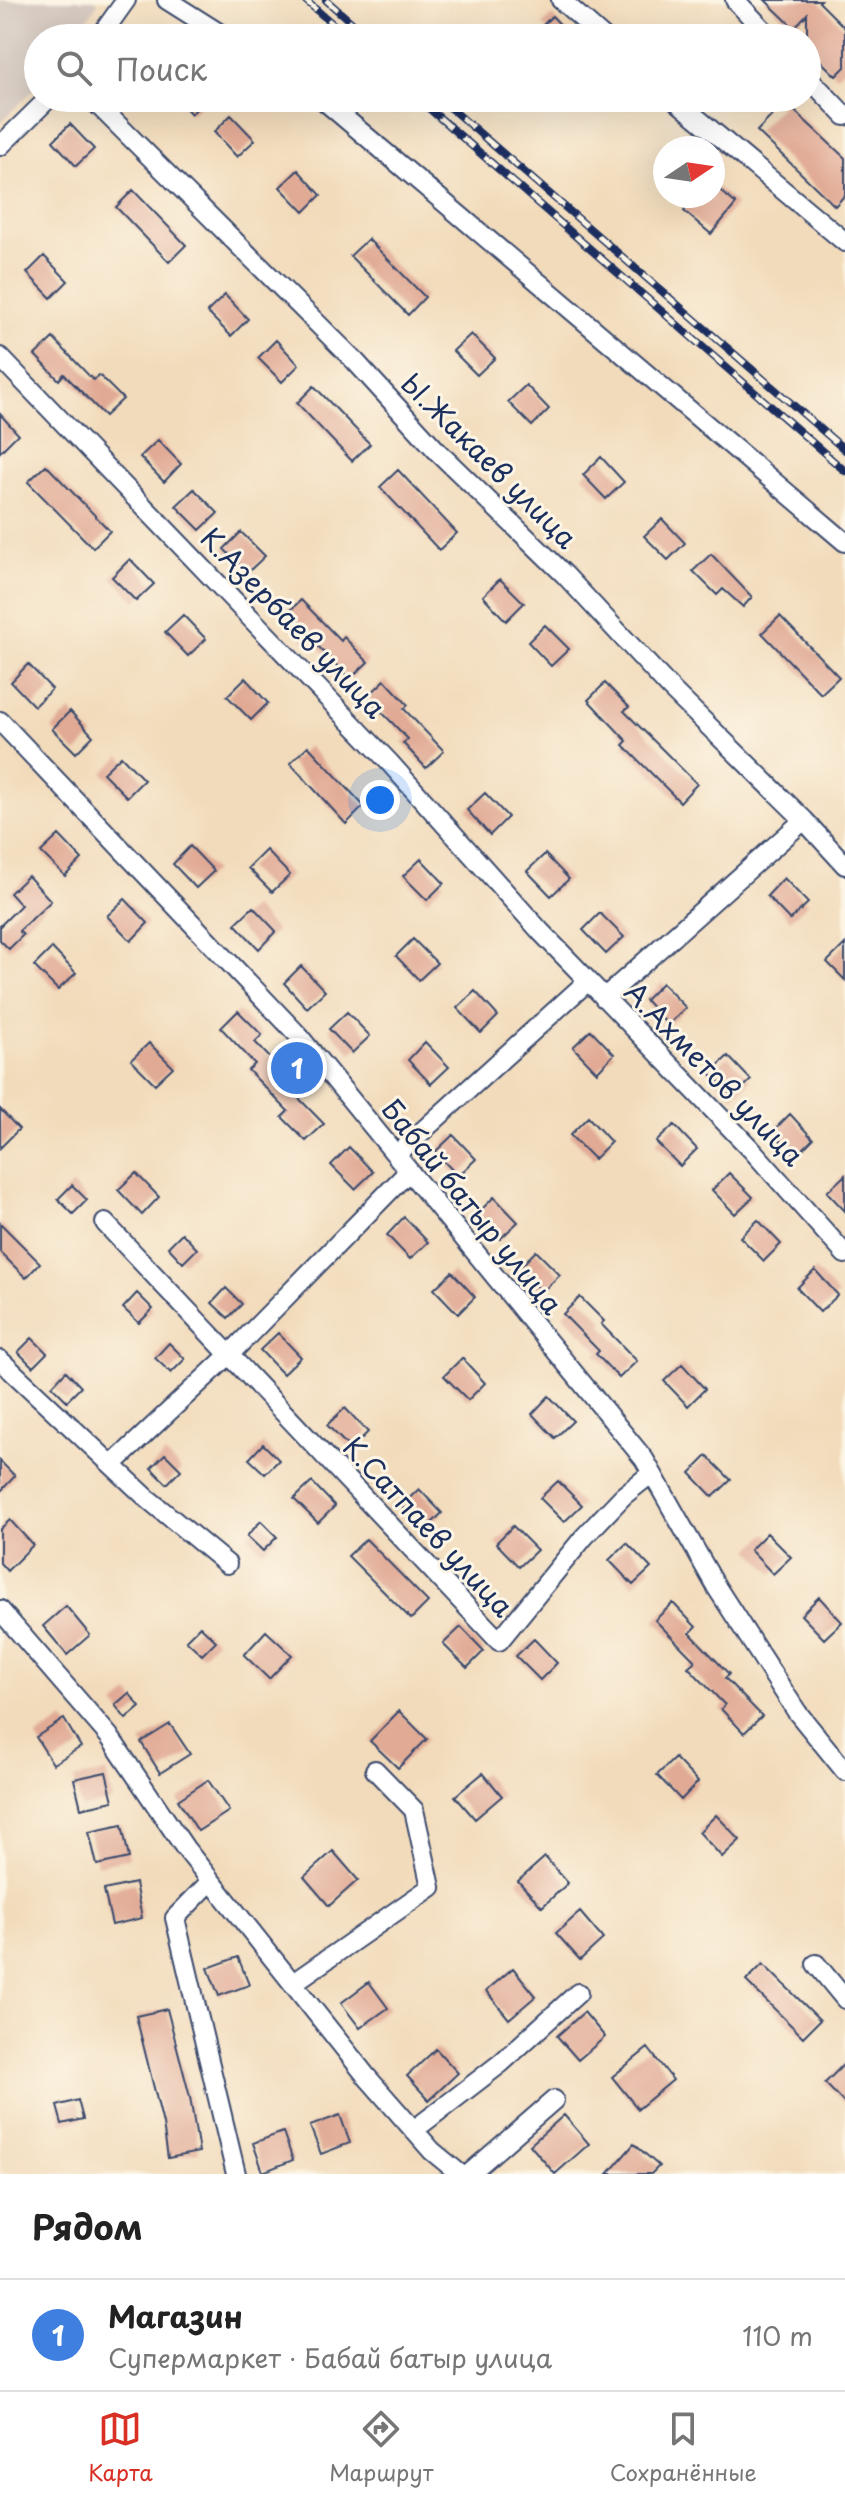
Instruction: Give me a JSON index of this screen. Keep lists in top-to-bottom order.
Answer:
{
  "streets": {
    "street": [
      "Ы.Жакаев улица",
      "К.Азербаев улица",
      "А.Ахметов улица",
      "Бабай батыр улица",
      "К.Сатпаев улица"
    ]
  },
  "crossings": [
    ["К.Азербаев улица", "А.Ахметов улица"],
    ["Бабай батыр улица", "К.Сатпаев улица"]
  ],
  "north": "right",
  "page": {
    "search": "Поиск",
    "pins": "1",
    "heading": "Рядом",
    "list": [
      {
        "mark": "1",
        "name": "Магазин",
        "note": "Супермаркет · Бабай батыр улица",
        "value": "110 m"
      }
    ],
    "nav": ["Карта", "Маршрут", "Сохранённые"]
  }
}
